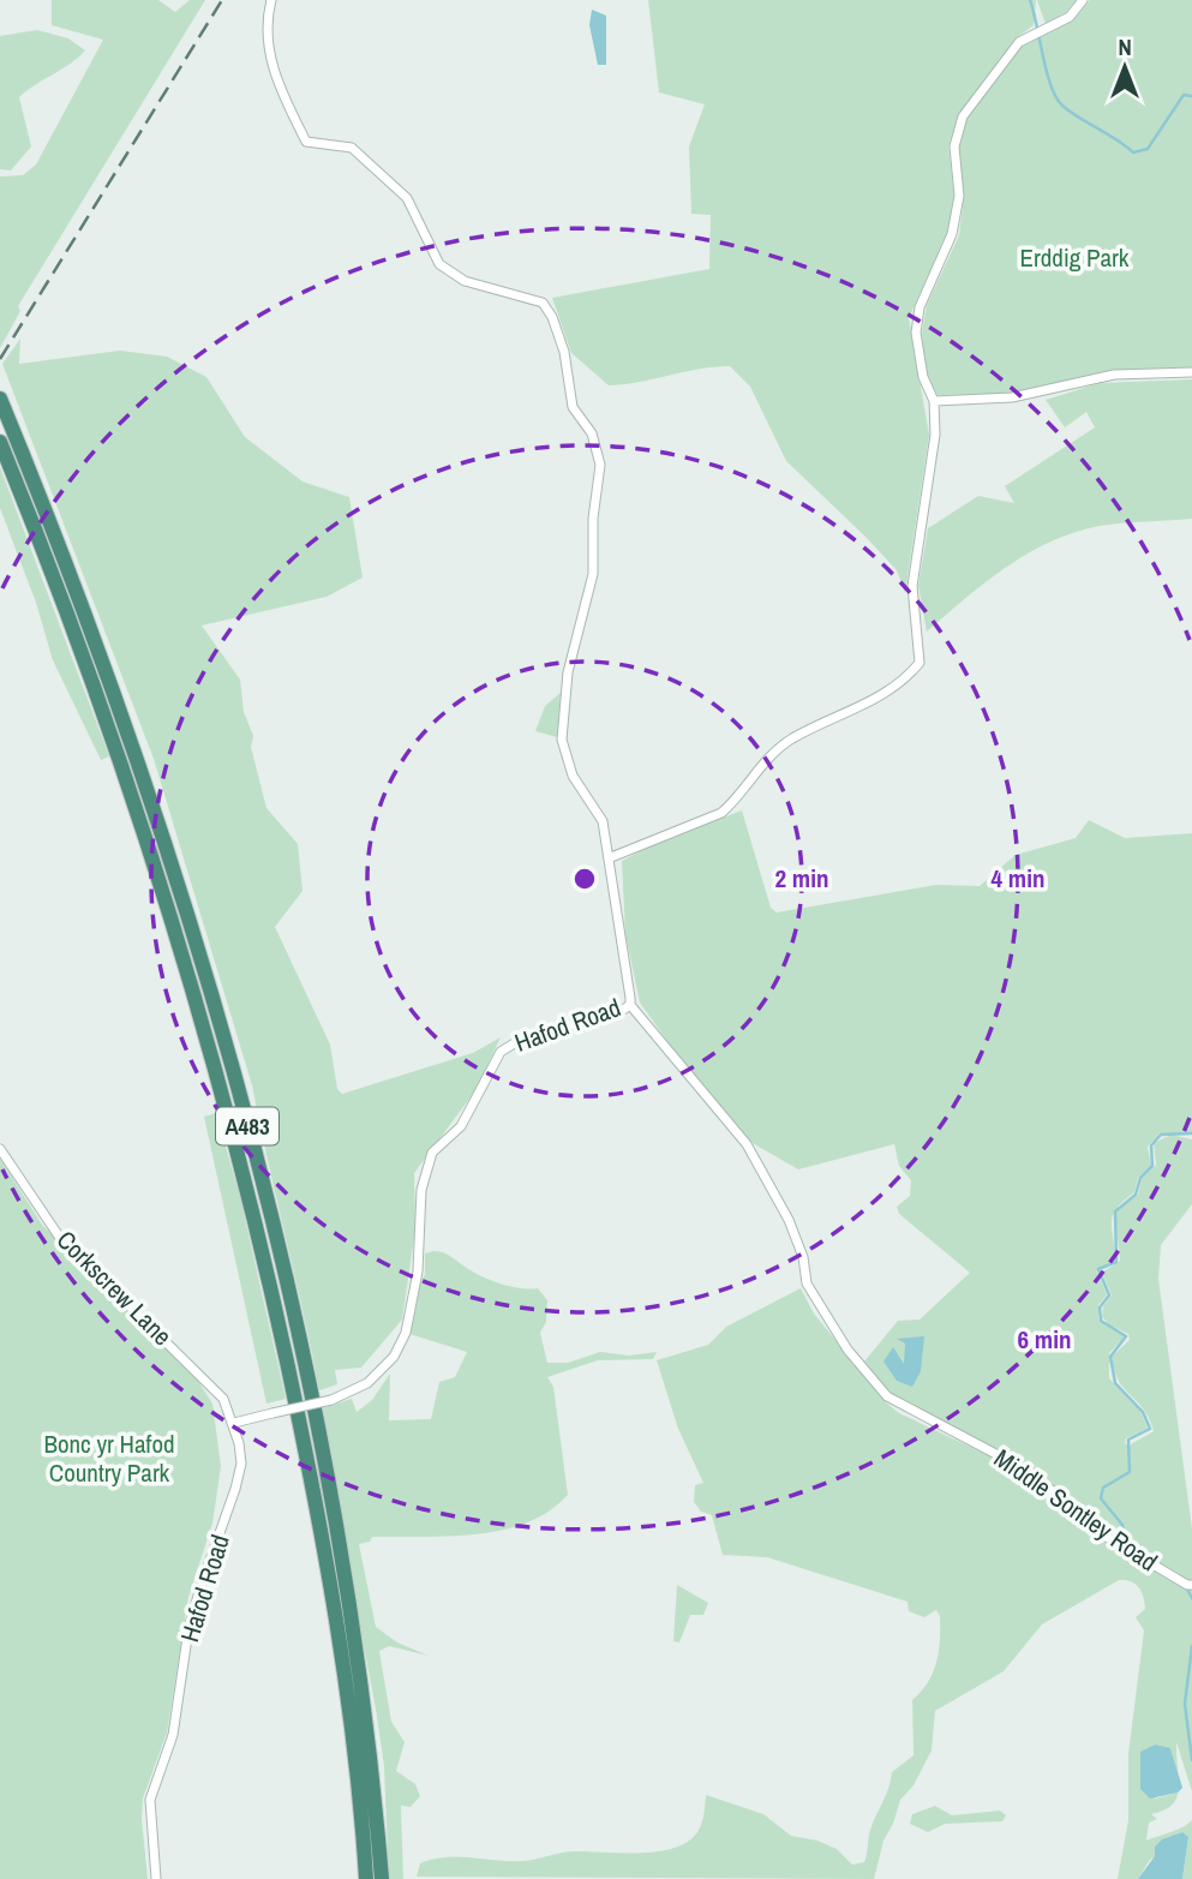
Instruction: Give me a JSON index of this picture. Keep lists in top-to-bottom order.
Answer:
{
  "streets": {
    "highway": ["A483"],
    "street": ["Hafod Road", "Corkscrew Lane", "Middle Sontley Road"]
  },
  "crossings": [
    ["Hafod Road", "Corkscrew Lane"],
    ["Hafod Road", "Middle Sontley Road"]
  ],
  "parks": ["Erddig Park", "Bonc yr Hafod Country Park"],
  "north": "top",
  "rings": ["2 min", "4 min", "6 min"]
}
